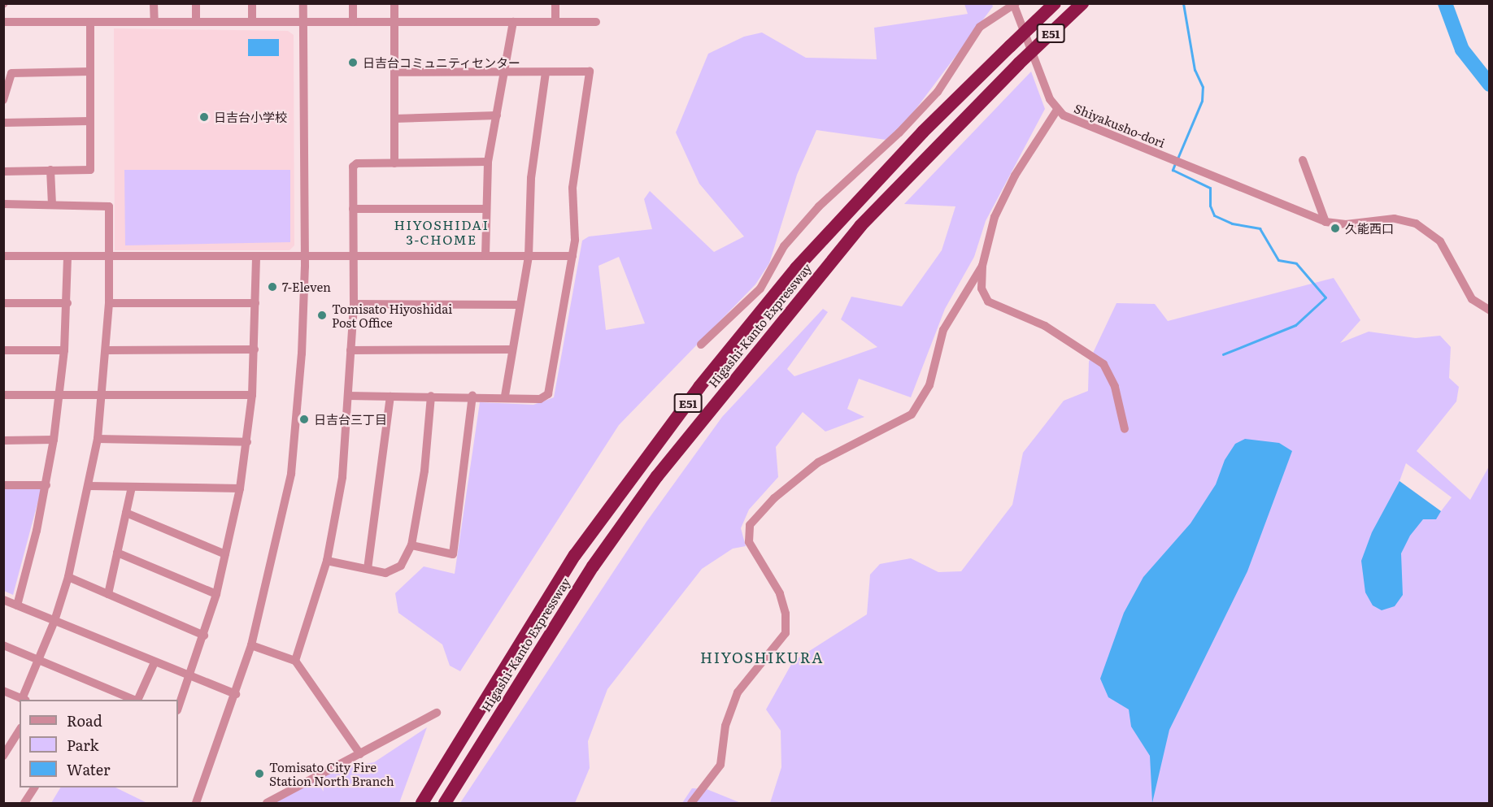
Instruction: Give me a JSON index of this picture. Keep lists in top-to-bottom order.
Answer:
{
  "streets": {
    "highway": ["E51", "Higashi-Kanto Expressway"],
    "street": ["Shiyakusho-dori"]
  },
  "districts": ["HIYOSHIDAI 3-CHOME", "HIYOSHIKURA"],
  "places": [
    "日吉台コミュニティセンター",
    "日吉台小学校",
    "久能西口",
    "7-Eleven",
    "Tomisato Hiyoshidai Post Office",
    "日吉台三丁目",
    "Tomisato City Fire Station North Branch"
  ],
  "legend": ["Road", "Park", "Water"]
}
